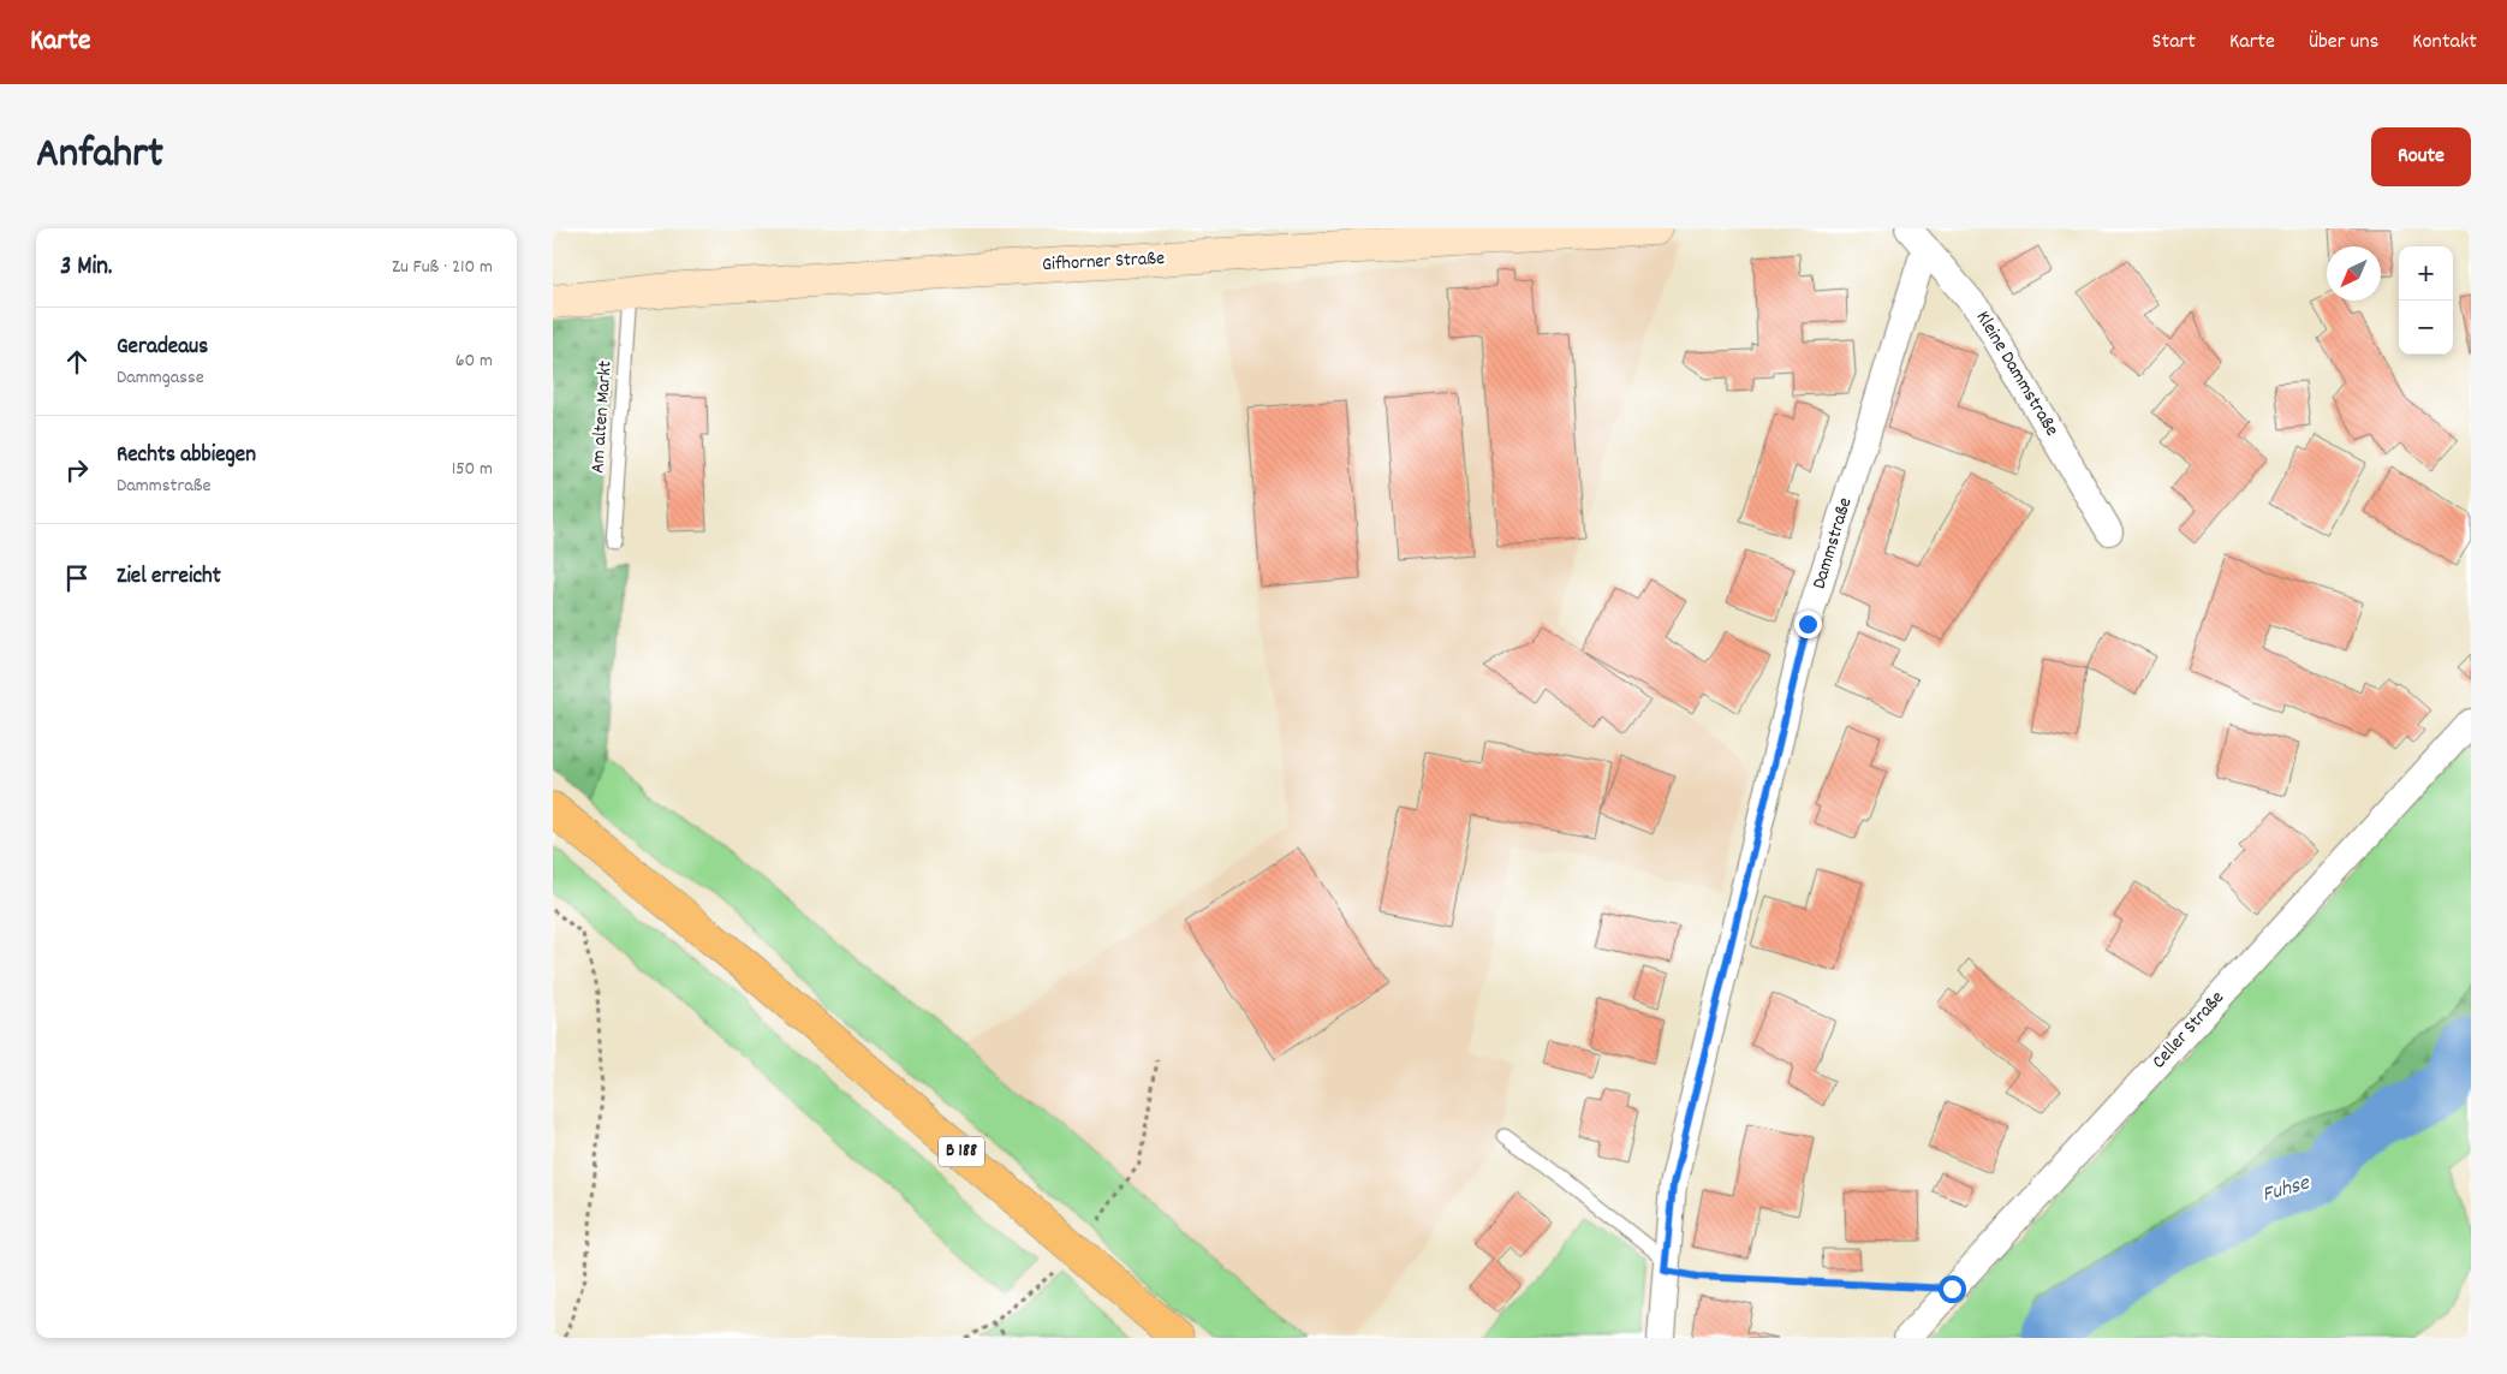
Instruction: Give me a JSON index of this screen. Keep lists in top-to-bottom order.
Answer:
{
  "streets": {
    "main road": ["B 188"],
    "street": [
      "Gifhorner Straße",
      "Kleine Dammstraße",
      "Dammstraße",
      "Celler Straße"
    ],
    "lane": ["Am alten Markt"]
  },
  "crossings": [
    ["Gifhorner Straße", "Am alten Markt"],
    ["Kleine Dammstraße", "Dammstraße"]
  ],
  "water": ["Fuhse"],
  "north": "bottom left",
  "page": {
    "header": "Karte",
    "nav": [
      "Start",
      "Karte",
      "Über uns",
      "Kontakt"
    ],
    "title": "Anfahrt",
    "buttons": "Route",
    "heading": ["3 Min.", "Zu Fuß · 210 m"],
    "map_buttons": ["+", "−"],
    "list": [
      ["Geradeaus", "Dammgasse", "60 m"],
      ["Rechts abbiegen", "Dammstraße", "150 m"],
      "Ziel erreicht"
    ]
  }
}
